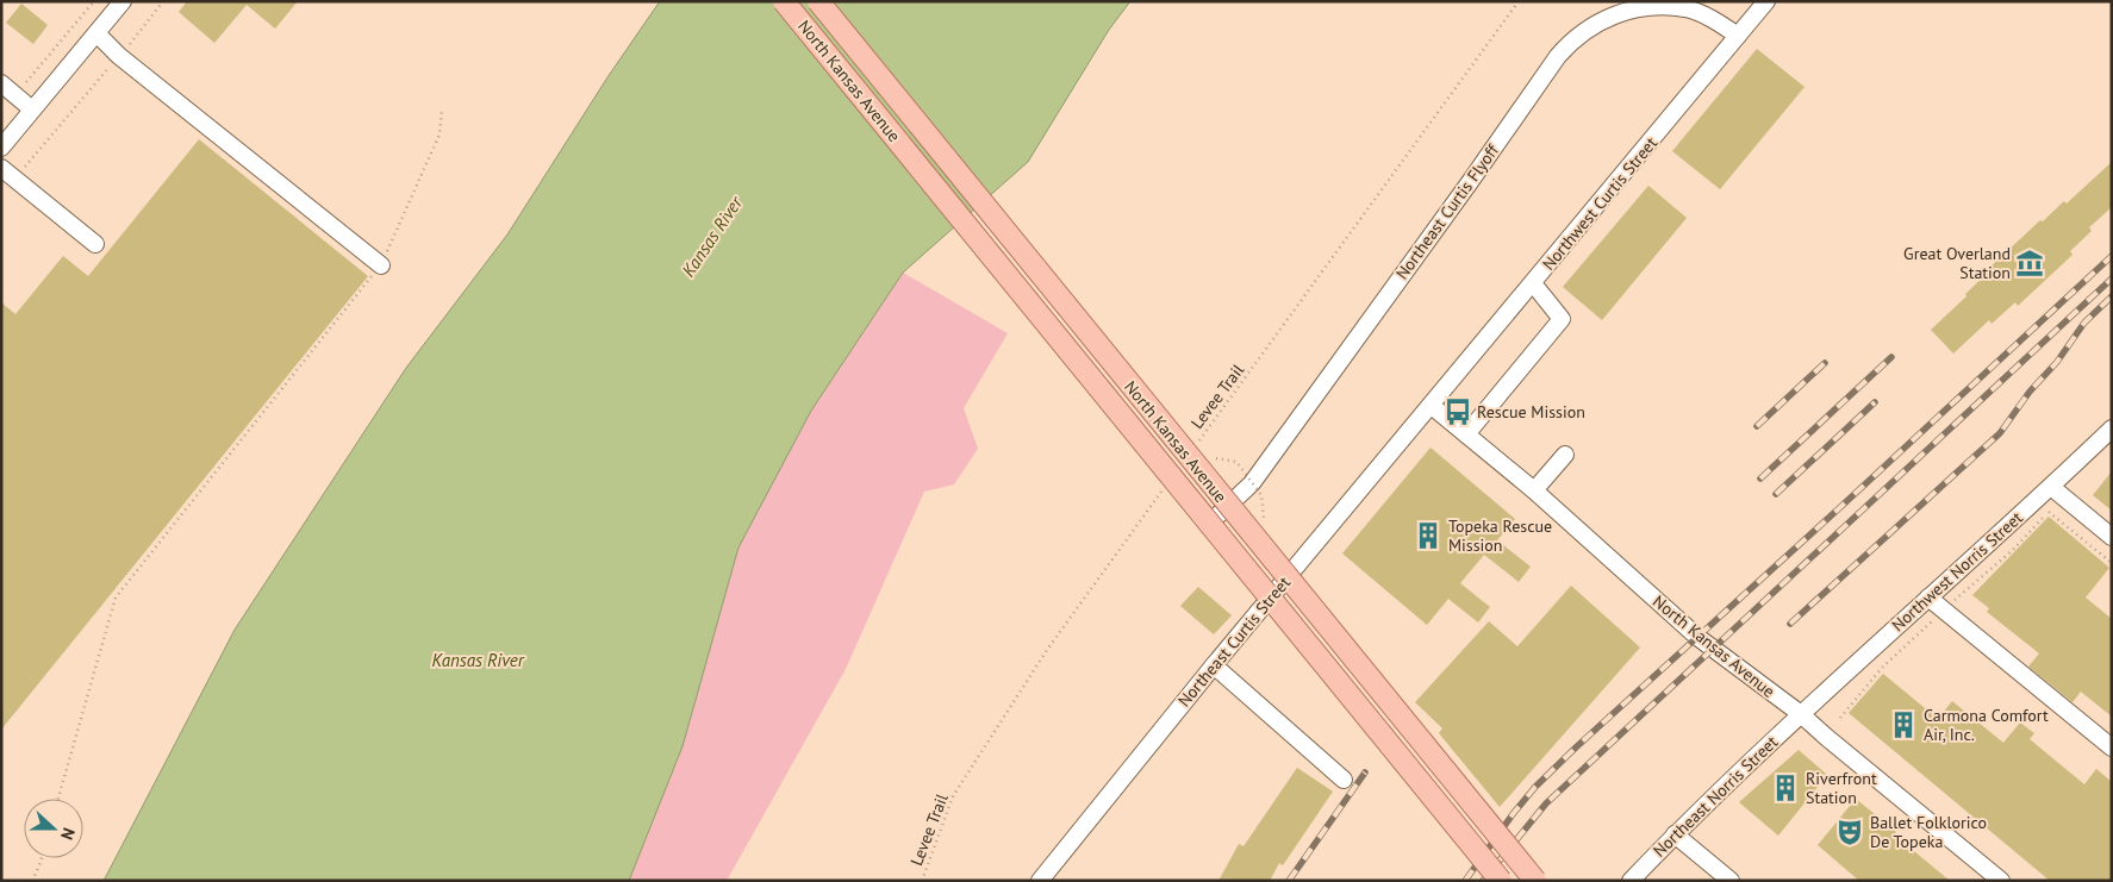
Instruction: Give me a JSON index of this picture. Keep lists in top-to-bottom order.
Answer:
{
  "streets": {
    "main road": ["North Kansas Avenue"],
    "street": [
      "Northwest Curtis Street",
      "Northeast Curtis Flyoff",
      "Northwest Norris Street",
      "Northeast Curtis Street",
      "Northeast Norris Street"
    ],
    "path": ["Levee Trail"]
  },
  "crossings": [
    ["North Kansas Avenue", "Northwest Curtis Street"],
    ["North Kansas Avenue", "Northeast Curtis Flyoff"],
    ["North Kansas Avenue", "Northwest Norris Street"],
    ["North Kansas Avenue", "Northeast Curtis Street"],
    ["North Kansas Avenue", "Northeast Norris Street"],
    ["Northwest Curtis Street", "Northeast Curtis Flyoff"],
    ["Northwest Curtis Street", "Northeast Curtis Street"],
    ["Northwest Norris Street", "Northeast Norris Street"]
  ],
  "water": ["Kansas River"],
  "places": {
    "museum": ["Great Overland Station"],
    "bus stop": ["Rescue Mission"],
    "building": ["Topeka Rescue Mission", "Carmona Comfort Air, Inc.", "Riverfront Station"],
    "theatre": ["Ballet Folklorico De Topeka"]
  },
  "north": "right"
}
